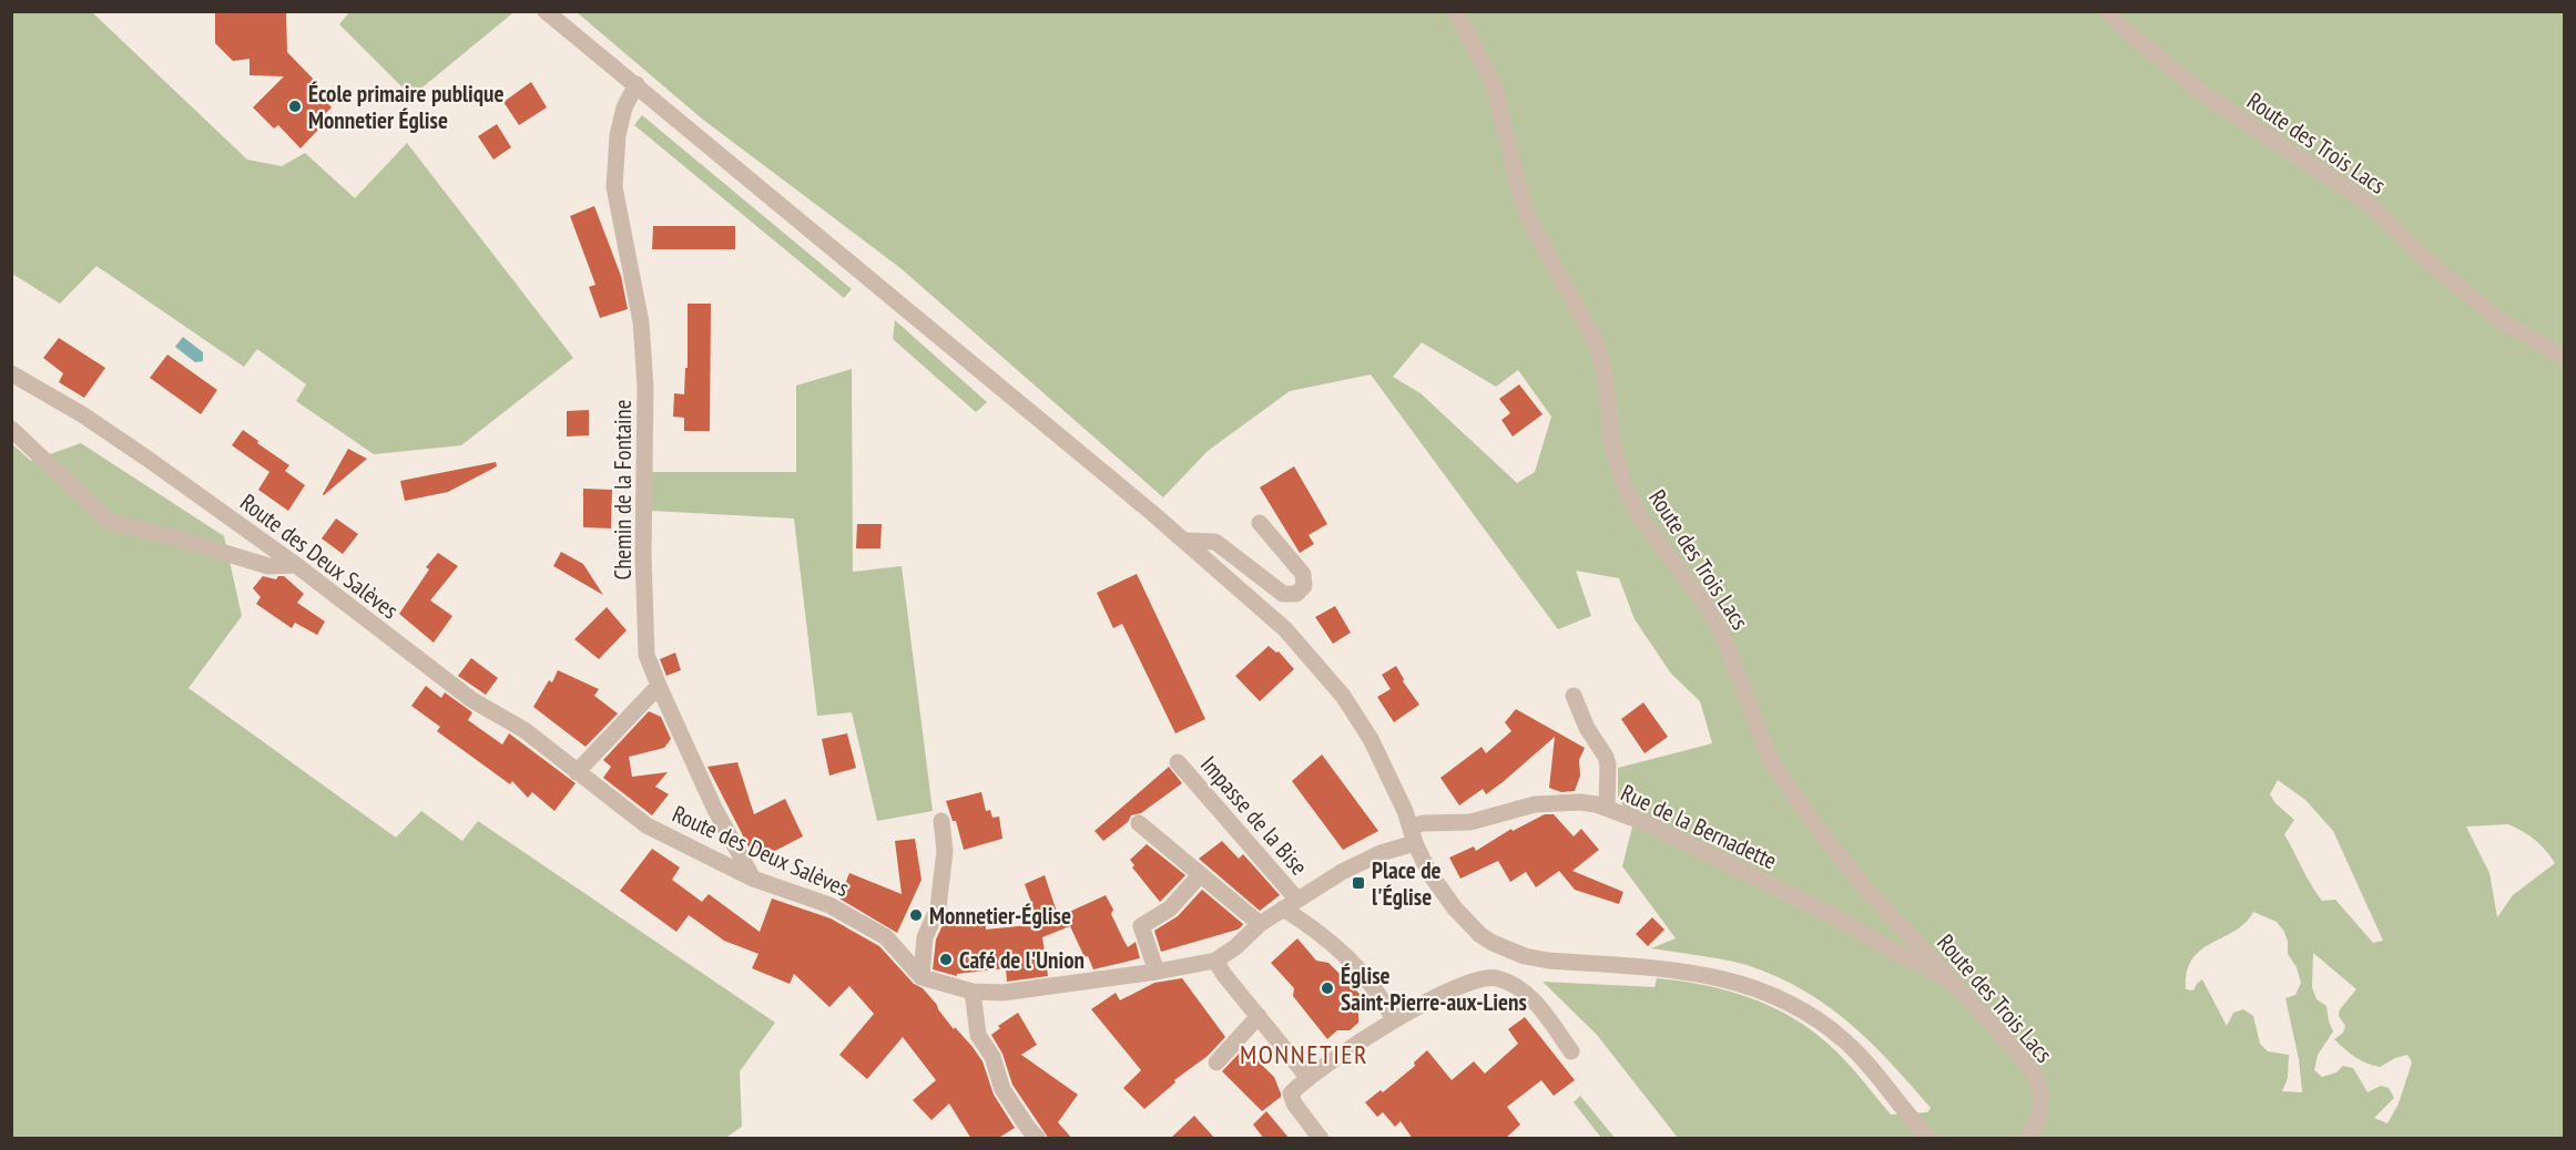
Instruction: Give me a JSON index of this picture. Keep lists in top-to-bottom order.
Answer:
{
  "streets": {
    "street": [
      "Route des Trois Lacs",
      "Chemin de la Fontaine",
      "Route des Deux Salèves",
      "Impasse de la Bise",
      "Rue de la Bernadette"
    ]
  },
  "crossings": [
    ["Route des Trois Lacs", "Rue de la Bernadette"],
    ["Chemin de la Fontaine", "Route des Deux Salèves"]
  ],
  "districts": ["MONNETIER"],
  "places": {
    "other": [
      "École primaire publique Monnetier Église",
      "Monnetier-Église",
      "Café de l'Union",
      "Église Saint-Pierre-aux-Liens"
    ],
    "transit": ["Place de l'Église"]
  }
}
